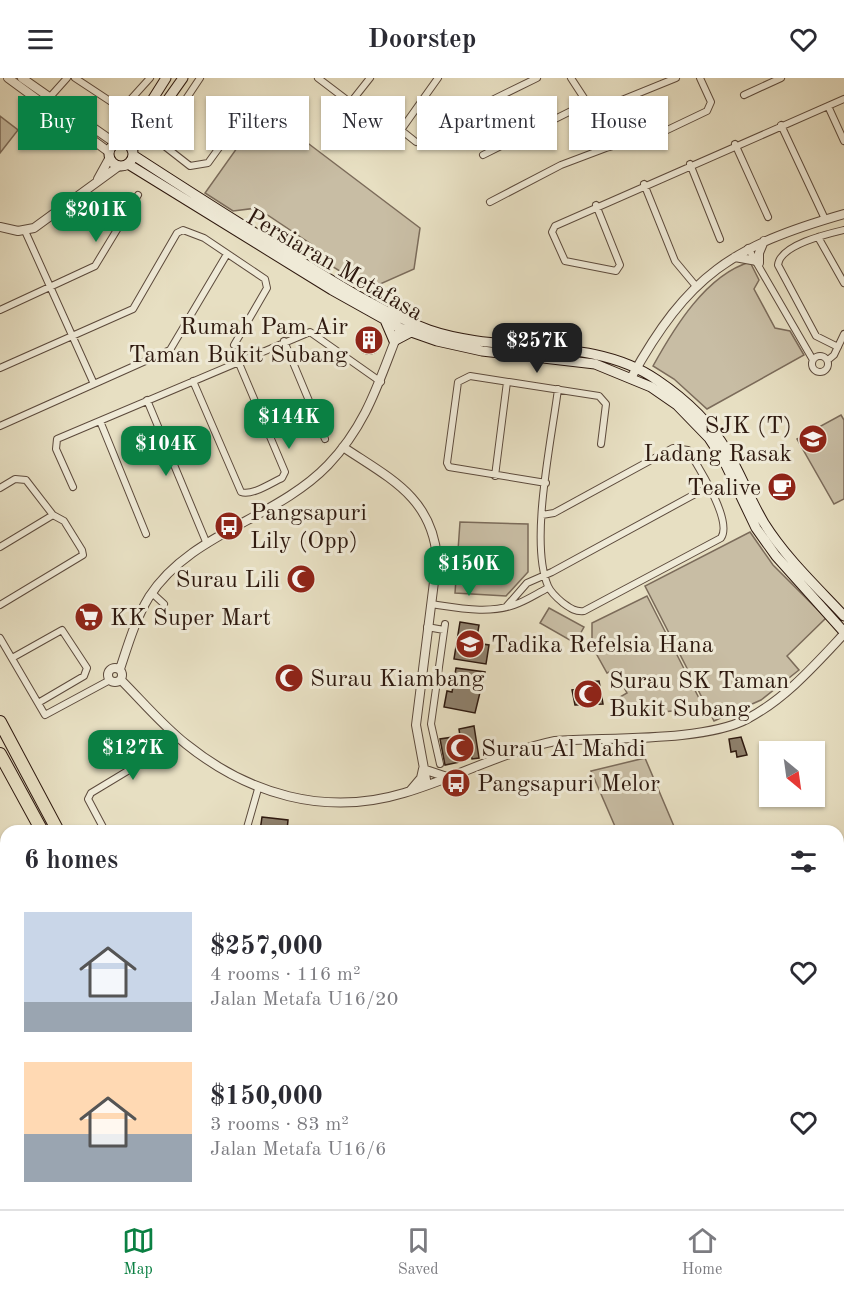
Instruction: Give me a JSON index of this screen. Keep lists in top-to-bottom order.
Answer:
{
  "streets": {
    "main road": ["Persiaran Metafasa"]
  },
  "places": {
    "building": ["Rumah Pam Air Taman Bukit Subang"],
    "school or university": ["SJK (T) Ladang Rasak", "Tadika Refelsia Hana"],
    "cafe": ["Tealive"],
    "bus stop": ["Pangsapuri Lily (Opp)", "Pangsapuri Melor"],
    "mosque": [
      "Surau Lili",
      "Surau Kiambang",
      "Surau SK Taman Bukit Subang",
      "Surau Al Mahdi"
    ],
    "supermarket": ["KK Super Mart"]
  },
  "north": "bottom right",
  "page": {
    "header": "Doorstep",
    "chip": [
      "Buy",
      "Rent",
      "Filters",
      "New",
      "Apartment",
      "House"
    ],
    "price": [
      "$201K",
      "$257K",
      "$144K",
      "$104K",
      "$150K",
      "$127K"
    ],
    "heading": "6 homes",
    "list": [
      {
        "name": "$257,000",
        "note": "4 rooms · 116 m² · Jalan Metafa U16/20"
      },
      {
        "name": "$150,000",
        "note": "3 rooms · 83 m² · Jalan Metafa U16/6"
      }
    ],
    "tabs": ["Map", "Saved", "Home"]
  }
}
